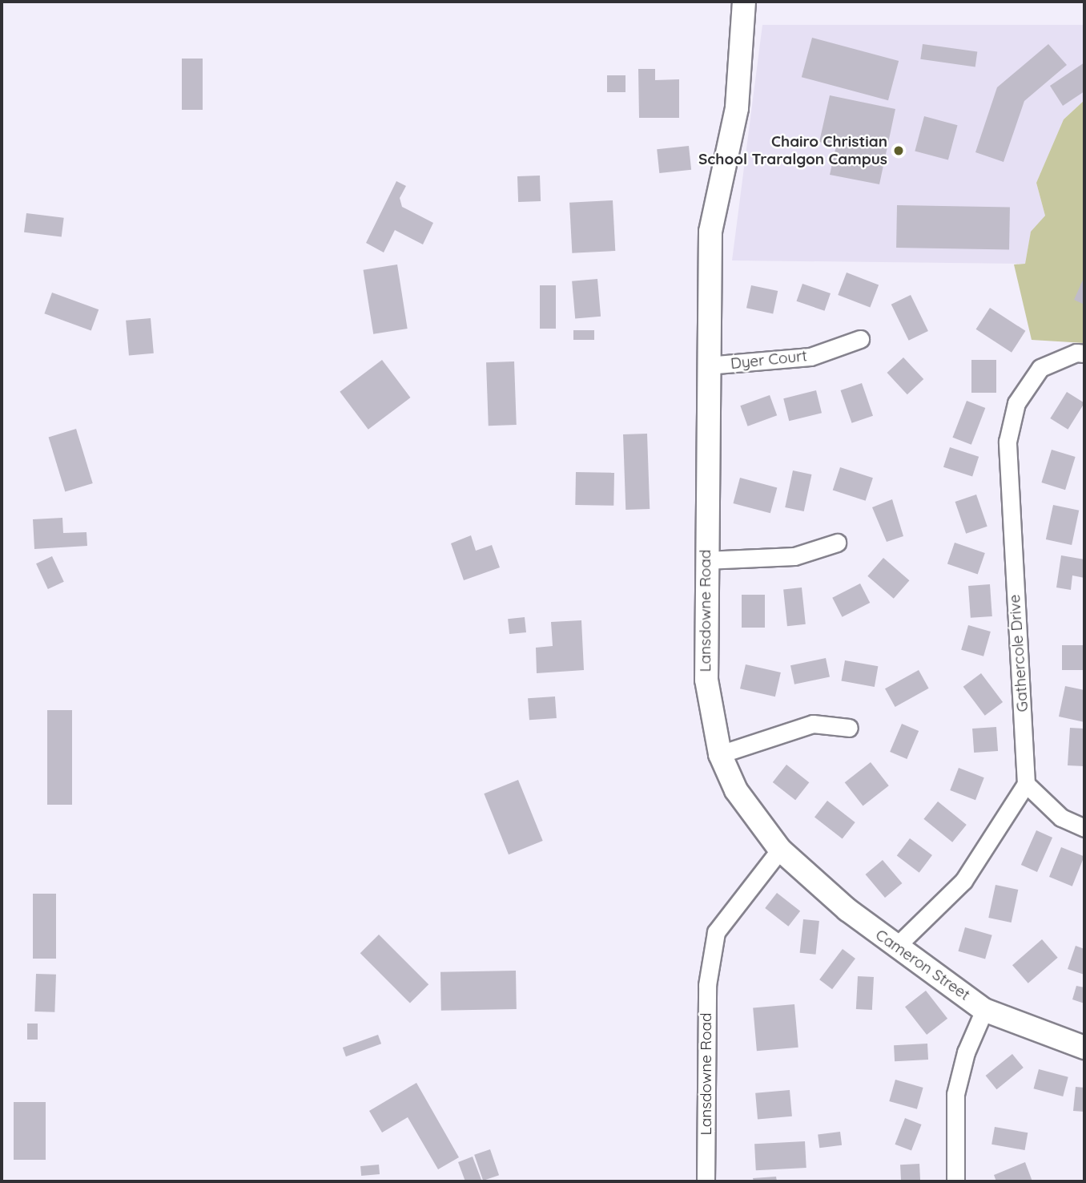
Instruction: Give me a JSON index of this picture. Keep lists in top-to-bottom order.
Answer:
{
  "streets": {
    "street": [
      "Dyer Court",
      "Lansdowne Road",
      "Gathercole Drive",
      "Cameron Street"
    ]
  },
  "crossings": [
    ["Dyer Court", "Lansdowne Road"],
    ["Lansdowne Road", "Cameron Street"]
  ],
  "places": ["Chairo Christian School Traralgon Campus"]
}
